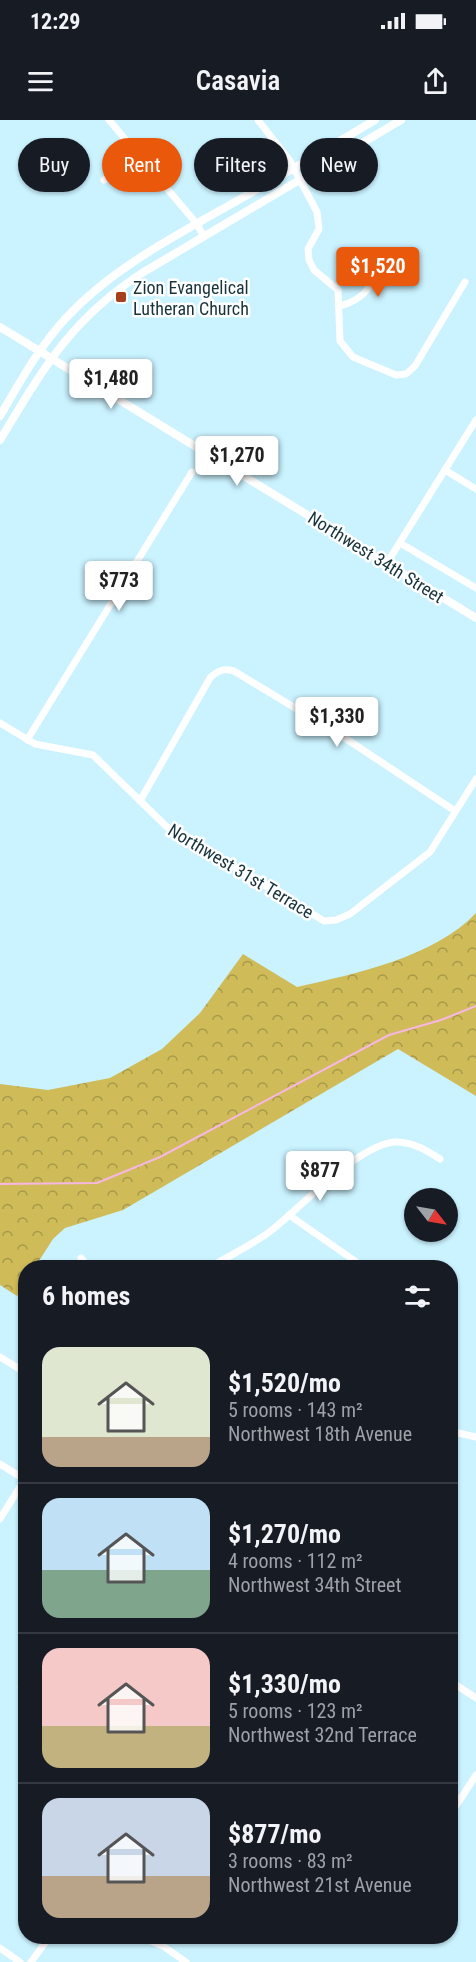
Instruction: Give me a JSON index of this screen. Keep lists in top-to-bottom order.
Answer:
{
  "streets": {
    "main road": ["Northwest 34th Street"],
    "street": ["Northwest 31st Terrace"]
  },
  "places": {
    "transit": ["Zion Evangelical Lutheran Church"]
  },
  "north": "bottom right",
  "page": {
    "status": "12:29",
    "header": "Casavia",
    "chip": [
      "Buy",
      "Rent",
      "Filters",
      "New"
    ],
    "price": [
      "$1,520",
      "$1,480",
      "$1,270",
      "$773",
      "$1,330",
      "$877"
    ],
    "heading": "6 homes",
    "list": [
      {
        "name": "$1,520/mo",
        "note": "5 rooms · 143 m² · Northwest 18th Avenue"
      },
      {
        "name": "$1,270/mo",
        "note": "4 rooms · 112 m² · Northwest 34th Street"
      },
      {
        "name": "$1,330/mo",
        "note": "5 rooms · 123 m² · Northwest 32nd Terrace"
      },
      {
        "name": "$877/mo",
        "note": "3 rooms · 83 m² · Northwest 21st Avenue"
      }
    ]
  }
}
